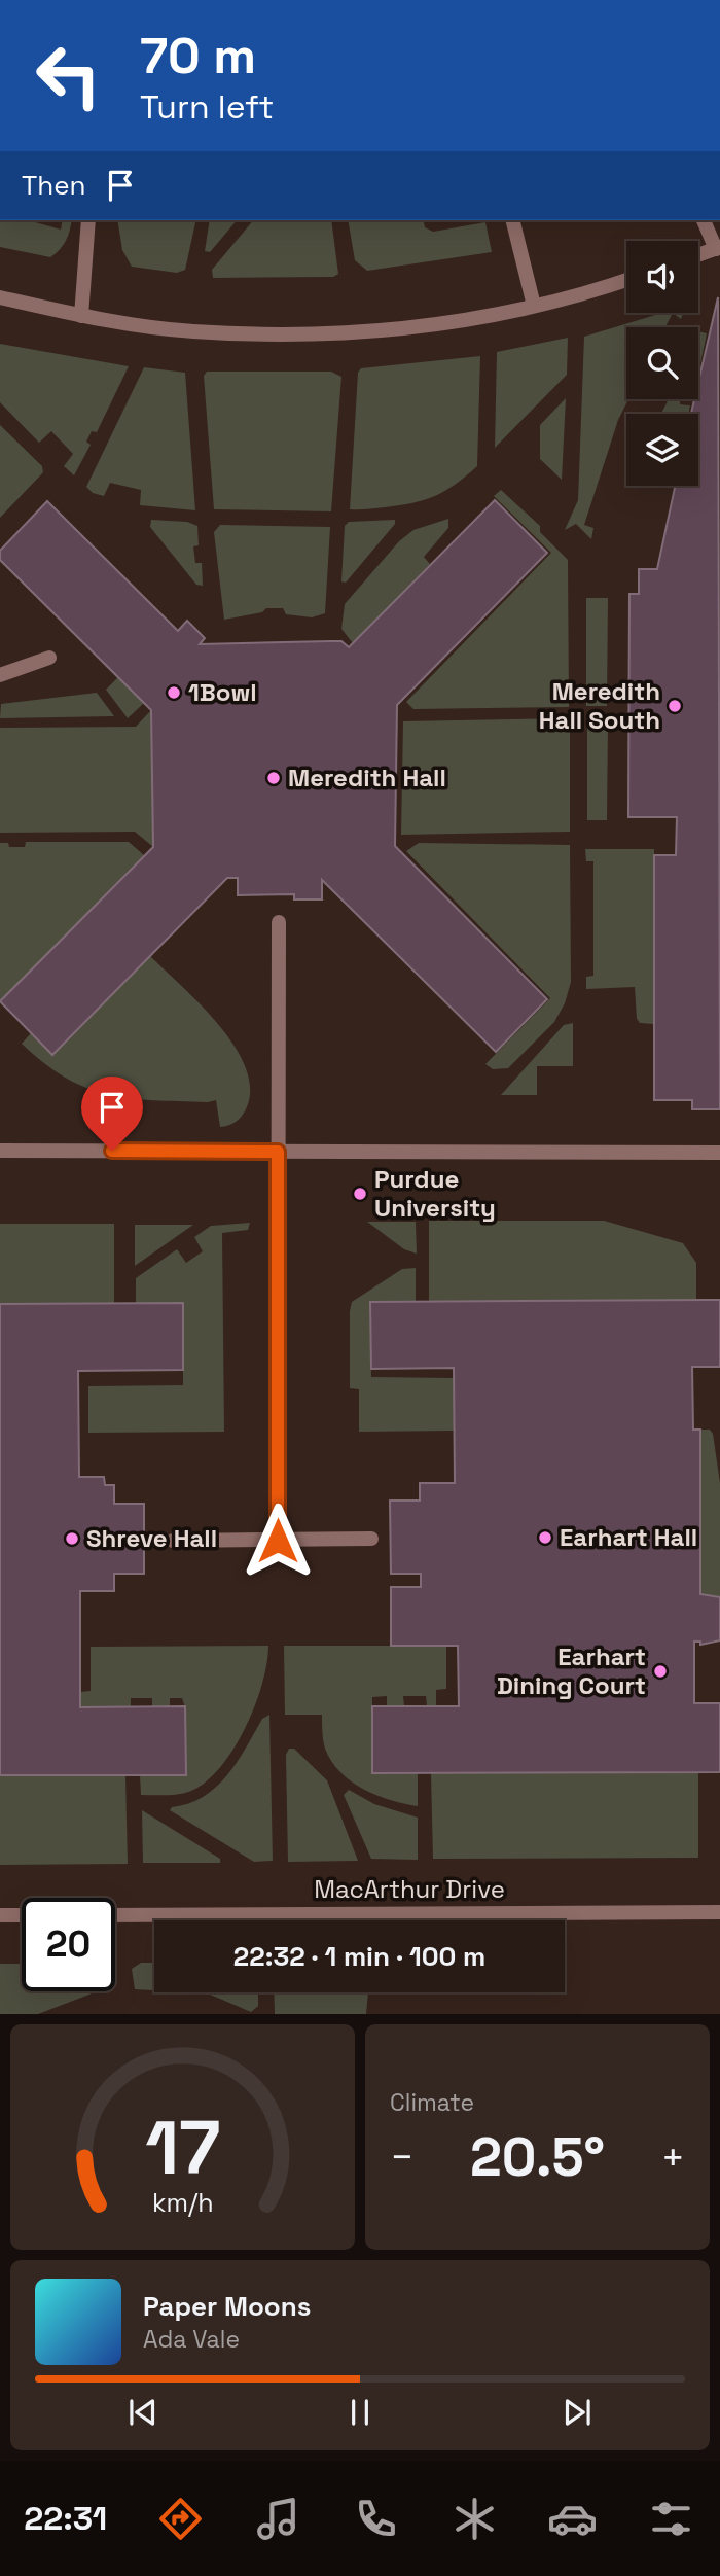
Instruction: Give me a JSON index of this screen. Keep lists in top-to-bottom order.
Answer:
{
  "streets": {
    "street": ["MacArthur Drive"]
  },
  "places": [
    "1Bowl",
    "Meredith Hall South",
    "Meredith Hall",
    "Purdue University",
    "Earhart Hall",
    "Shreve Hall",
    "Earhart Dining Court"
  ],
  "page": {
    "turn": ["70 m", "Turn left"],
    "then": "Then",
    "limit": "20",
    "trip": "22:32 · 1 min · 100 m",
    "tile": "Climate",
    "heat": ["−", "20.5°", "+"],
    "song": ["Paper Moons", "Ada Vale"],
    "tabs": "22:31",
    "gauge": ["17", "km/h"]
  }
}
